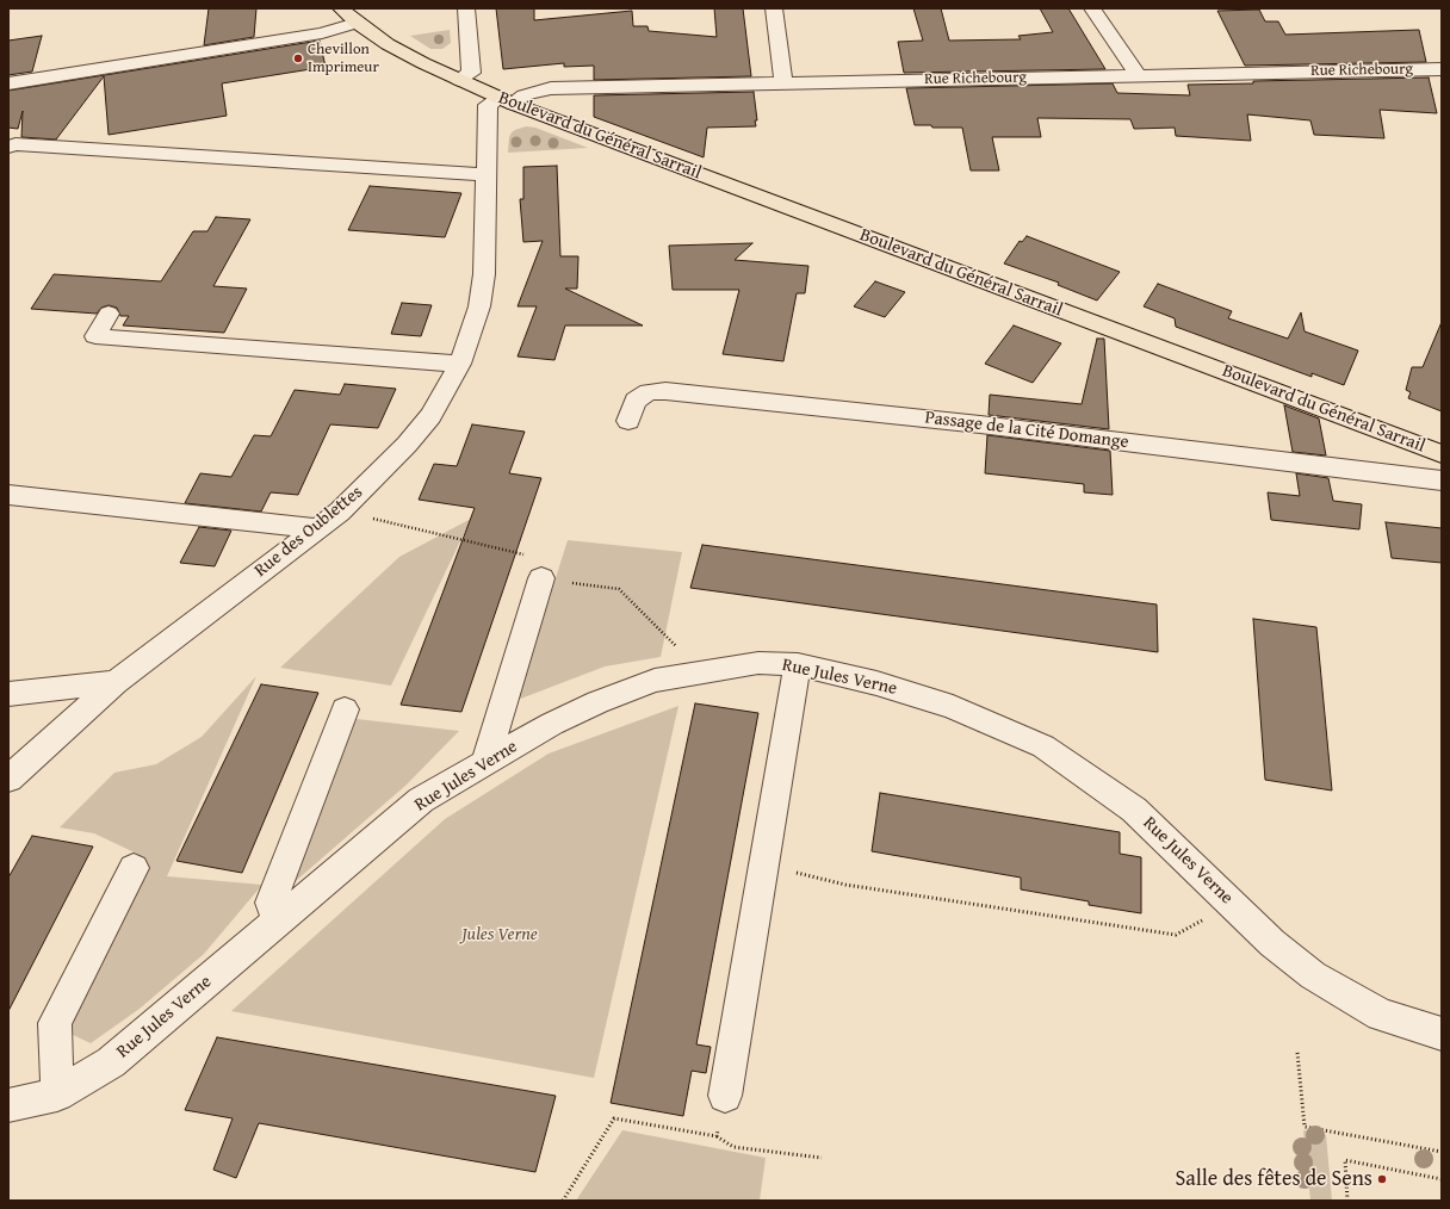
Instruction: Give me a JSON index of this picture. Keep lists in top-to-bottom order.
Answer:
{
  "streets": {
    "main road": ["Boulevard du Général Sarrail"],
    "street": [
      "Rue Richebourg",
      "Passage de la Cité Domange",
      "Rue des Oublettes",
      "Rue Jules Verne"
    ]
  },
  "crossings": [
    ["Rue Richebourg", "Boulevard du Général Sarrail"],
    ["Rue Richebourg", "Rue des Oublettes"],
    ["Boulevard du Général Sarrail", "Rue des Oublettes"]
  ],
  "parks": ["Jules Verne"],
  "places": ["Chevillon Imprimeur", "Salle des fêtes de Sens"]
}
